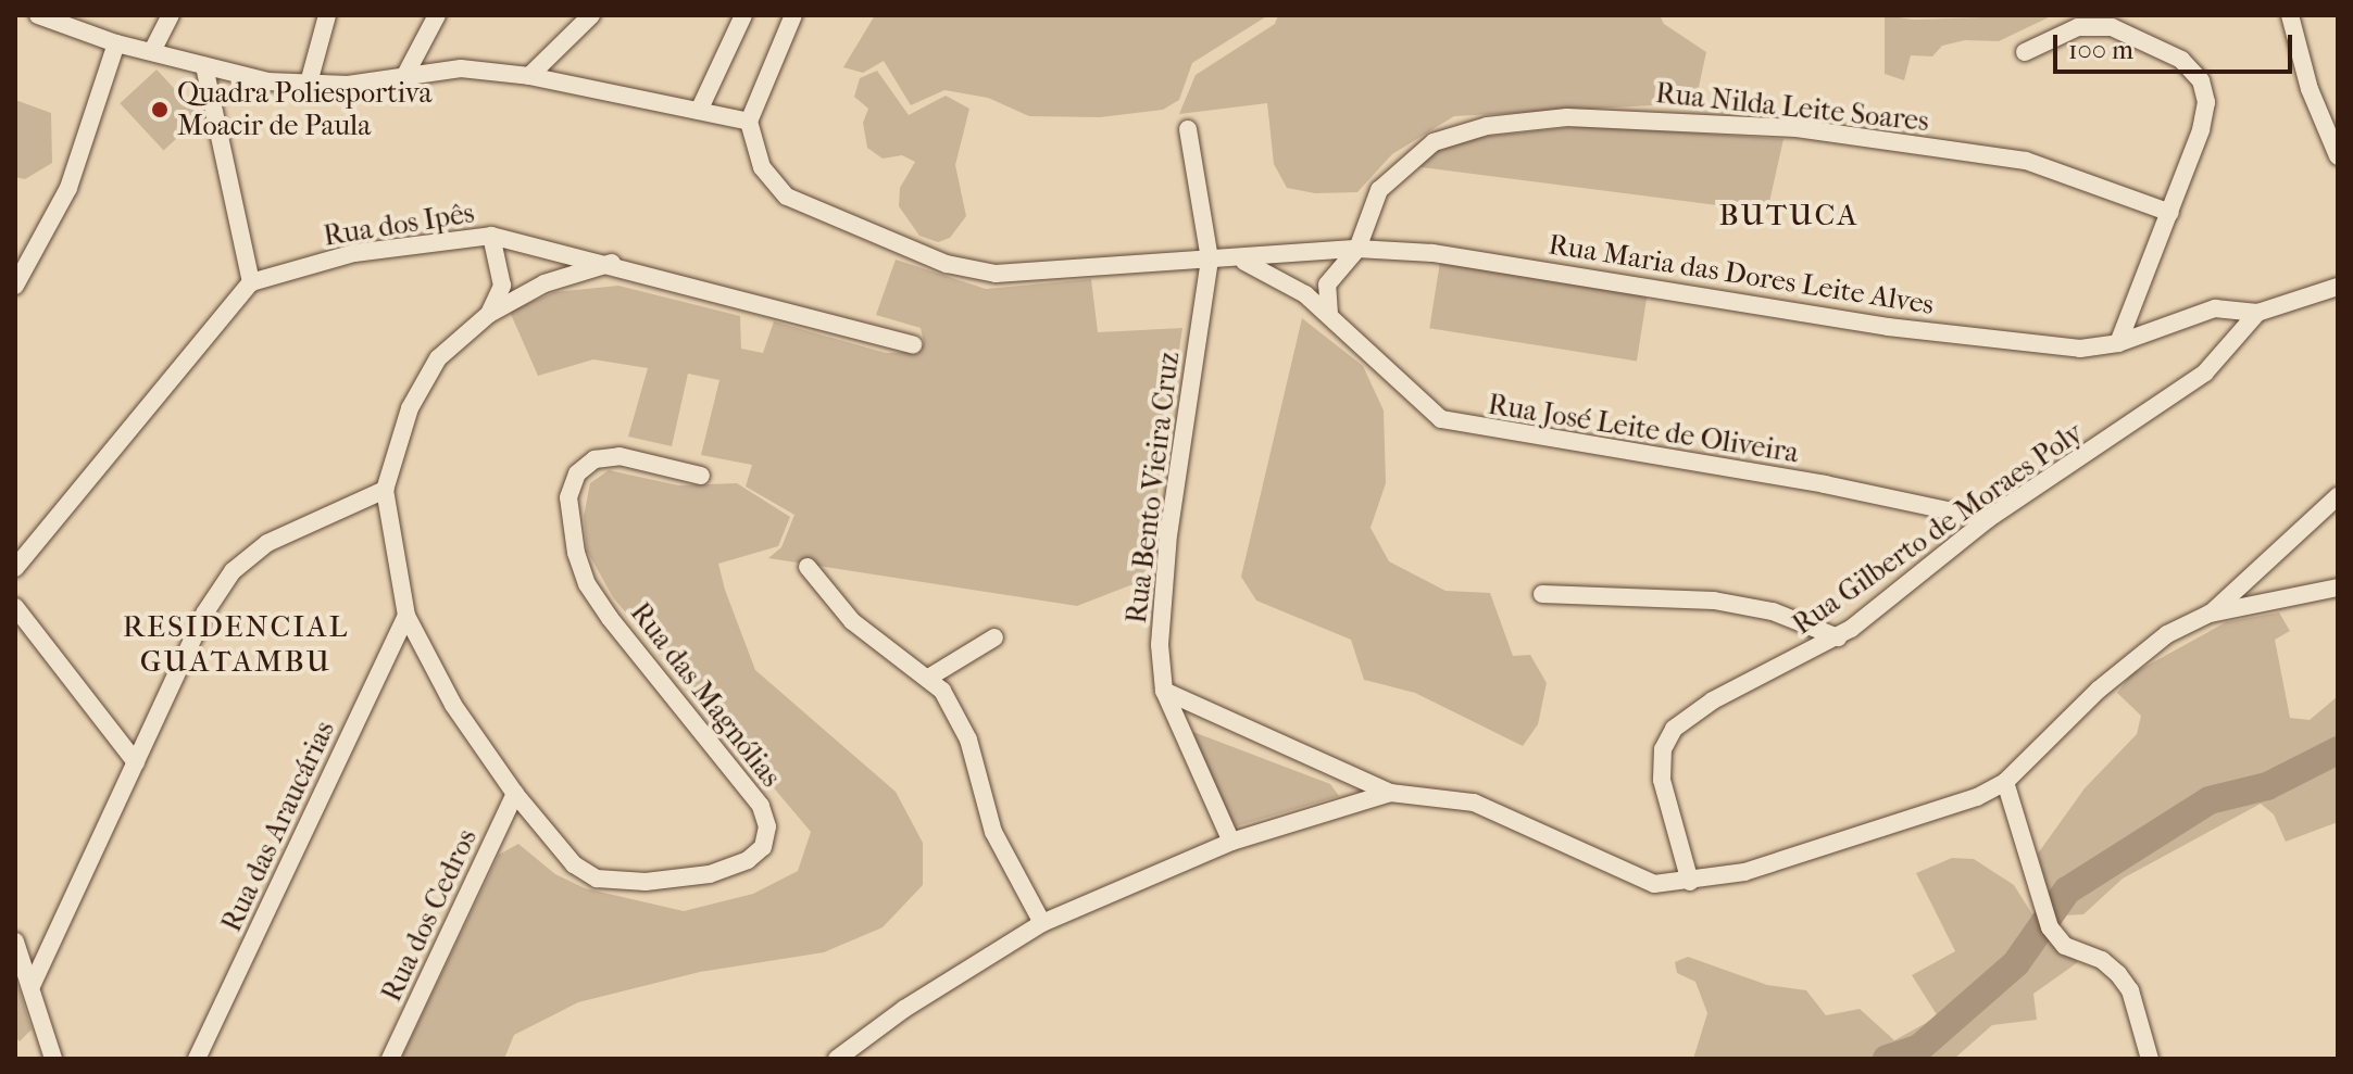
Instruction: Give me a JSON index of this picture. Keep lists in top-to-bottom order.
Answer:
{
  "streets": {
    "street": [
      "Rua Nilda Leite Soares",
      "Rua dos Ipês",
      "Rua Maria das Dores Leite Alves",
      "Rua José Leite de Oliveira",
      "Rua Bento Vieira Cruz",
      "Rua Gilberto de Moraes Poly",
      "Rua das Magnólias",
      "Rua das Araucárias",
      "Rua dos Cedros"
    ]
  },
  "crossings": [
    ["Rua Nilda Leite Soares", "Rua Maria das Dores Leite Alves"],
    ["Rua dos Ipês", "Rua das Magnólias"],
    ["Rua Maria das Dores Leite Alves", "Rua José Leite de Oliveira"],
    ["Rua Maria das Dores Leite Alves", "Rua Bento Vieira Cruz"],
    ["Rua Maria das Dores Leite Alves", "Rua Gilberto de Moraes Poly"],
    ["Rua José Leite de Oliveira", "Rua Gilberto de Moraes Poly"],
    ["Rua das Magnólias", "Rua das Araucárias"],
    ["Rua das Magnólias", "Rua dos Cedros"]
  ],
  "districts": ["BUTUCA", "RESIDENCIAL GUATAMBU"],
  "places": ["Quadra Poliesportiva Moacir de Paula"],
  "scale_bar": "100 m"
}
